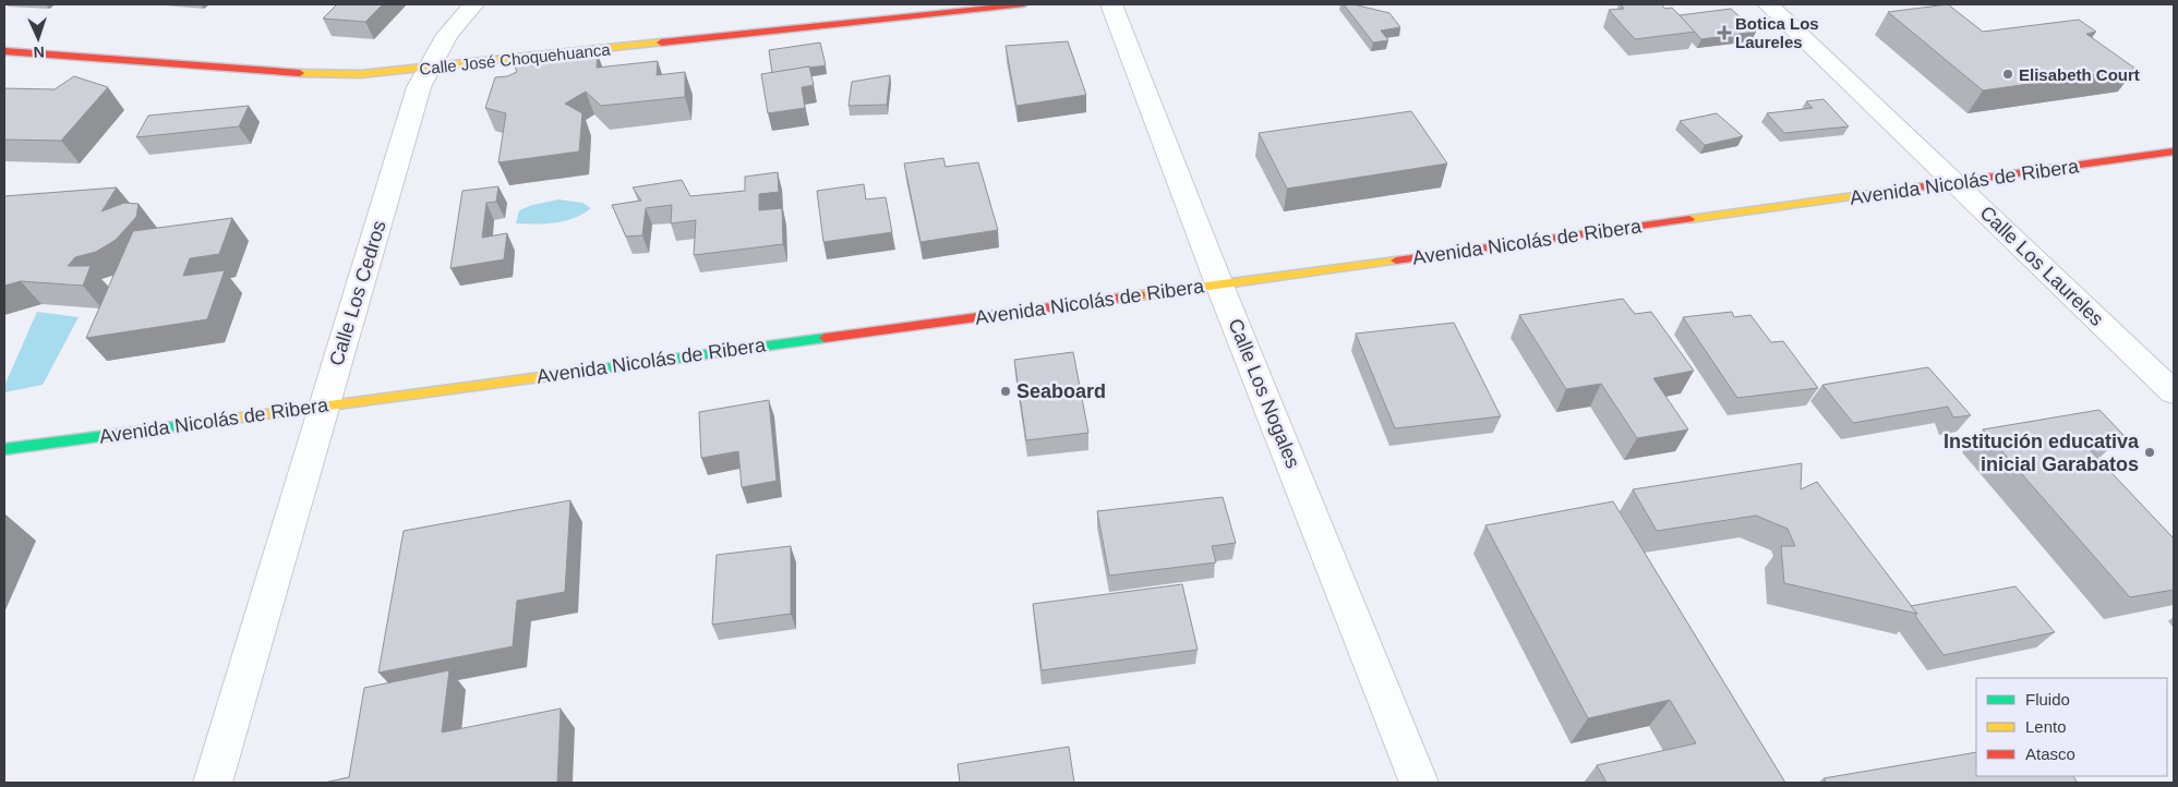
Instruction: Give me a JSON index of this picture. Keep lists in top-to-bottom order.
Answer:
{
  "streets": {
    "street": [
      "Calle José Choquehuanca",
      "Avenida Nicolás de Ribera",
      "Calle Los Laureles",
      "Calle Los Cedros",
      "Calle Los Nogales"
    ]
  },
  "crossings": [
    ["Calle José Choquehuanca", "Calle Los Cedros"],
    ["Avenida Nicolás de Ribera", "Calle Los Laureles"],
    ["Avenida Nicolás de Ribera", "Calle Los Cedros"],
    ["Avenida Nicolás de Ribera", "Calle Los Nogales"]
  ],
  "places": {
    "health": ["Botica Los Laureles"],
    "other": ["Elisabeth Court", "Seaboard", "Institución educativa inicial Garabatos"]
  },
  "legend": ["Fluido", "Lento", "Atasco"],
  "north": "bottom"
}
